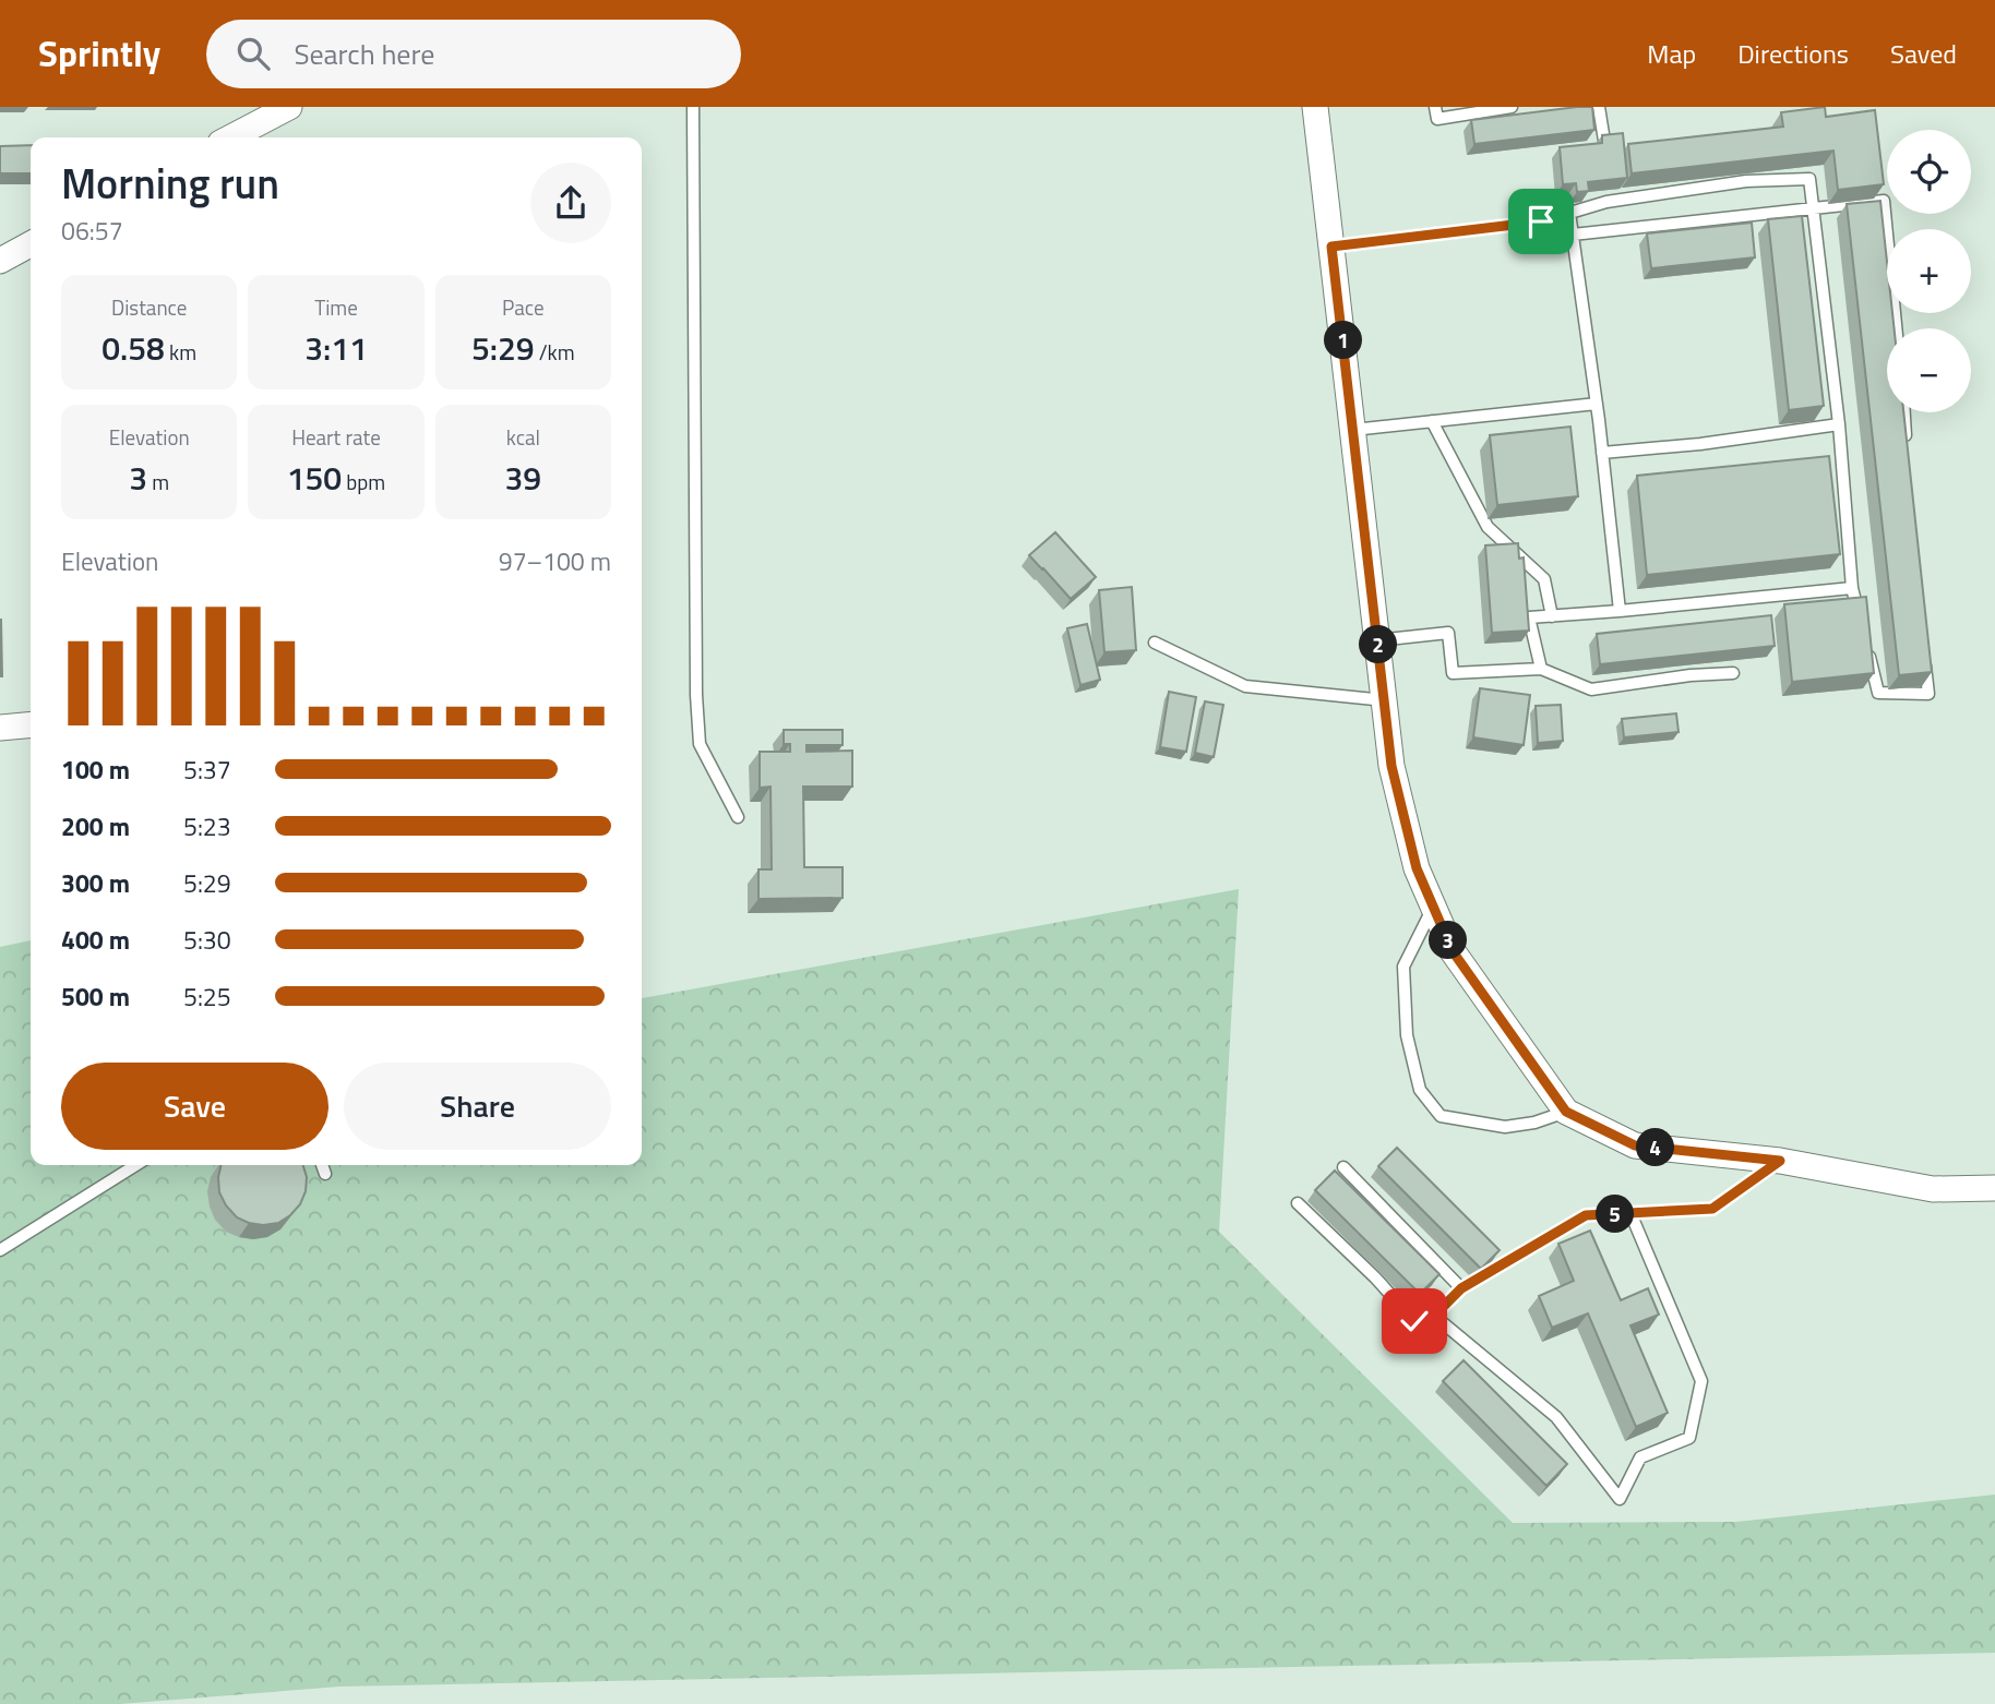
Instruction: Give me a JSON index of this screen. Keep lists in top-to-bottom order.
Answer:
{
  "page": {
    "header": "Sprintly",
    "search": "Search here",
    "nav": ["Map", "Directions", "Saved"],
    "map_buttons": ["+", "−"],
    "heading": ["Morning run", "06:57"],
    "stats": [
      ["Distance", "0.58 km"],
      ["Time", "3:11"],
      ["Pace", "5:29 /km"],
      ["Elevation", "3 m"],
      ["Heart rate", "150 bpm"],
      ["kcal", "39"]
    ],
    "pins": [
      "1",
      "2",
      "3",
      "4",
      "5"
    ],
    "chart": ["Elevation", "97–100 m"],
    "list": [
      {
        "name": "100 m",
        "note": "5:37"
      },
      {
        "name": "200 m",
        "note": "5:23"
      },
      {
        "name": "300 m",
        "note": "5:29"
      },
      {
        "name": "400 m",
        "note": "5:30"
      },
      {
        "name": "500 m",
        "note": "5:25"
      }
    ],
    "buttons": ["Save", "Share"]
  }
}
